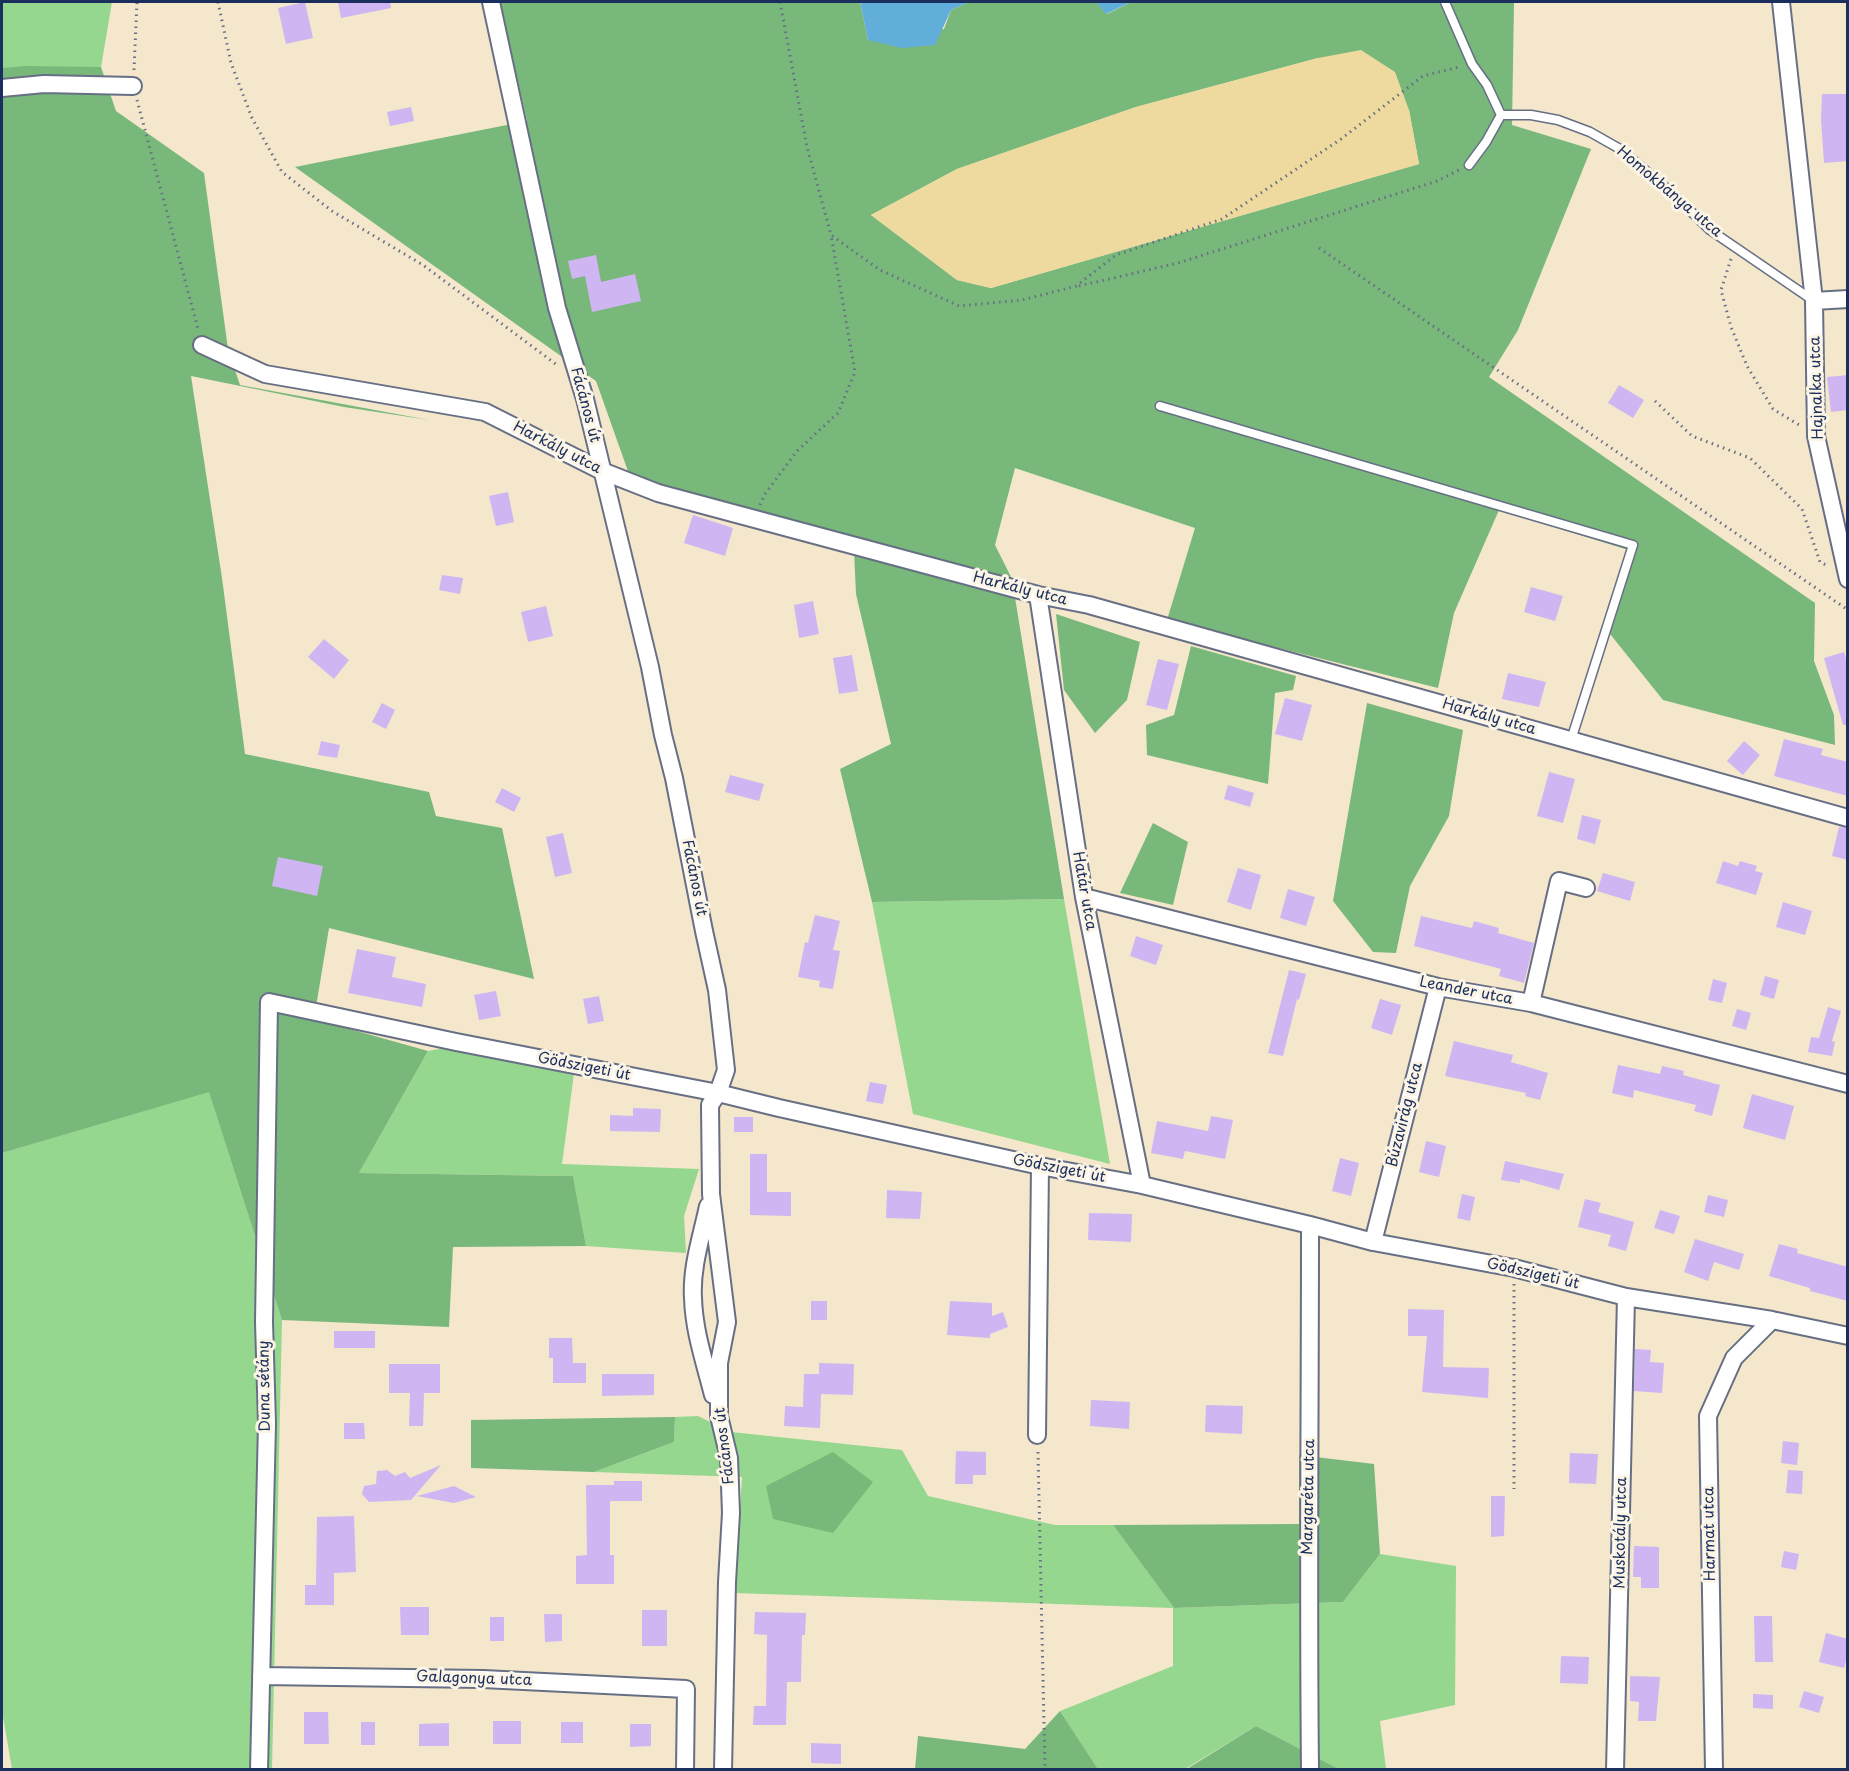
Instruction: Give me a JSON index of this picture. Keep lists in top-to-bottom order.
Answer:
{
  "streets": {
    "street": [
      "Hajnalka utca",
      "Fácános út",
      "Harkály utca",
      "Határ utca",
      "Leander utca",
      "Gödszigeti út",
      "Búzavirág utca",
      "Duna sétány",
      "Margaréta utca",
      "Muskotály utca",
      "Harmat utca",
      "Galagonya utca"
    ],
    "lane": ["Homokbánya utca"]
  },
  "crossings": [
    ["Homokbánya utca", "Hajnalka utca"],
    ["Fácános út", "Harkály utca"],
    ["Fácános út", "Gödszigeti út"],
    ["Harkály utca", "Határ utca"],
    ["Határ utca", "Leander utca"],
    ["Határ utca", "Gödszigeti út"],
    ["Leander utca", "Búzavirág utca"],
    ["Gödszigeti út", "Búzavirág utca"],
    ["Gödszigeti út", "Duna sétány"],
    ["Gödszigeti út", "Margaréta utca"],
    ["Gödszigeti út", "Muskotály utca"],
    ["Gödszigeti út", "Harmat utca"],
    ["Duna sétány", "Galagonya utca"]
  ]
}
